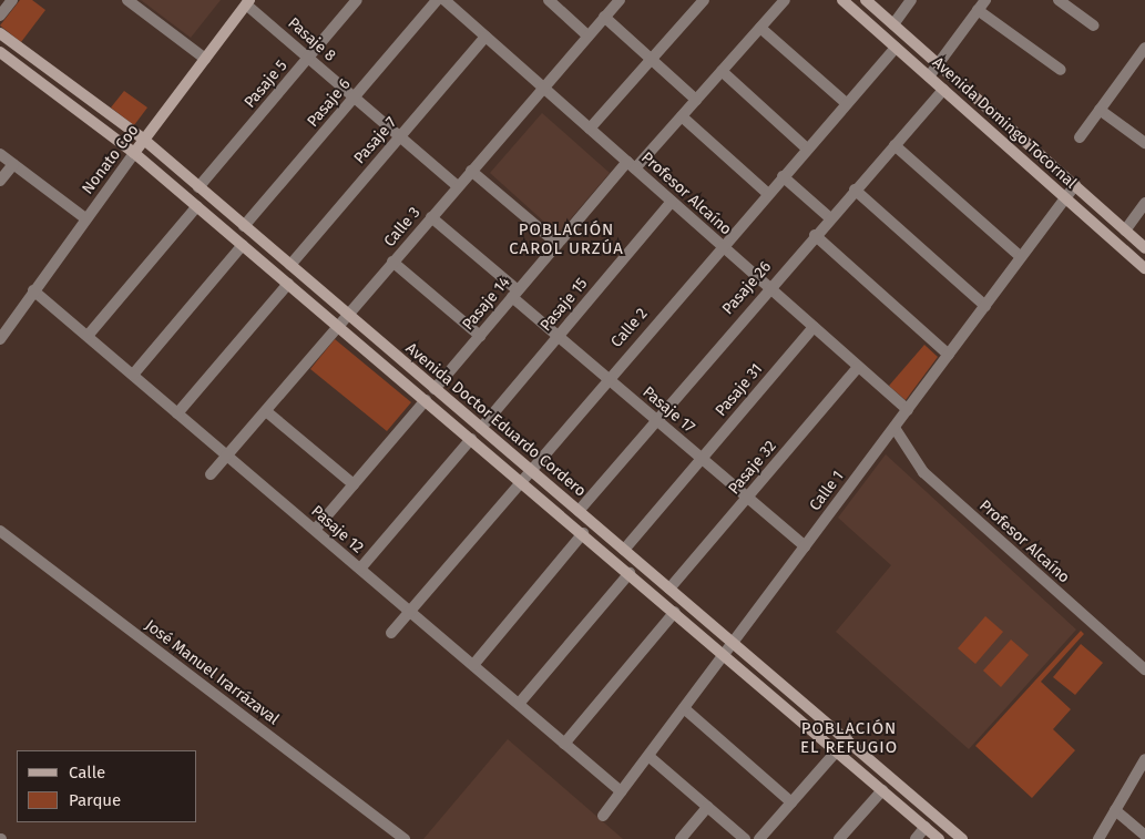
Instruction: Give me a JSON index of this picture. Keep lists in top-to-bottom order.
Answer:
{
  "streets": {
    "street": [
      "Pasaje 8",
      "Pasaje 5",
      "Pasaje 6",
      "Avenida Domingo Tocornal",
      "Pasaje 7",
      "Nonato Coo",
      "Profesor Alcaíno",
      "Calle 3",
      "Pasaje 26",
      "Pasaje 14",
      "Pasaje 15",
      "Calle 2",
      "Pasaje 31",
      "Pasaje 17",
      "Avenida Doctor Eduardo Cordero",
      "Pasaje 32",
      "Calle 1",
      "Pasaje 12",
      "José Manuel Irarrázaval"
    ]
  },
  "crossings": [
    ["Pasaje 8", "Pasaje 5"],
    ["Pasaje 8", "Pasaje 6"],
    ["Pasaje 8", "Pasaje 7"],
    ["Pasaje 8", "Nonato Coo"],
    ["Pasaje 8", "Calle 3"],
    ["Pasaje 5", "Avenida Doctor Eduardo Cordero"],
    ["Pasaje 6", "Avenida Doctor Eduardo Cordero"],
    ["Avenida Domingo Tocornal", "Pasaje 26"],
    ["Avenida Domingo Tocornal", "Calle 2"],
    ["Avenida Domingo Tocornal", "Calle 1"],
    ["Pasaje 7", "Profesor Alcaíno"],
    ["Pasaje 7", "Avenida Doctor Eduardo Cordero"],
    ["Nonato Coo", "Avenida Doctor Eduardo Cordero"],
    ["Nonato Coo", "Pasaje 12"],
    ["Profesor Alcaíno", "Calle 3"],
    ["Profesor Alcaíno", "Pasaje 26"],
    ["Profesor Alcaíno", "Pasaje 14"],
    ["Profesor Alcaíno", "Pasaje 15"],
    ["Profesor Alcaíno", "Calle 2"],
    ["Profesor Alcaíno", "Pasaje 31"],
    ["Profesor Alcaíno", "Pasaje 32"],
    ["Profesor Alcaíno", "Calle 1"],
    ["Calle 3", "Pasaje 17"],
    ["Calle 3", "Avenida Doctor Eduardo Cordero"],
    ["Calle 3", "Pasaje 12"],
    ["Pasaje 26", "Pasaje 17"],
    ["Pasaje 26", "Avenida Doctor Eduardo Cordero"],
    ["Pasaje 14", "Pasaje 17"],
    ["Pasaje 14", "Avenida Doctor Eduardo Cordero"],
    ["Pasaje 15", "Pasaje 17"],
    ["Pasaje 15", "Avenida Doctor Eduardo Cordero"],
    ["Calle 2", "Pasaje 17"],
    ["Calle 2", "Avenida Doctor Eduardo Cordero"],
    ["Calle 2", "Pasaje 12"],
    ["Pasaje 31", "Pasaje 17"],
    ["Pasaje 31", "Avenida Doctor Eduardo Cordero"],
    ["Pasaje 17", "Pasaje 32"],
    ["Pasaje 17", "Calle 1"],
    ["Avenida Doctor Eduardo Cordero", "Pasaje 32"],
    ["Avenida Doctor Eduardo Cordero", "Calle 1"],
    ["Calle 1", "Pasaje 12"]
  ],
  "districts": ["POBLACIÓN CAROL URZÚA", "POBLACIÓN EL REFUGIO"],
  "legend": ["Calle", "Parque"]
}
